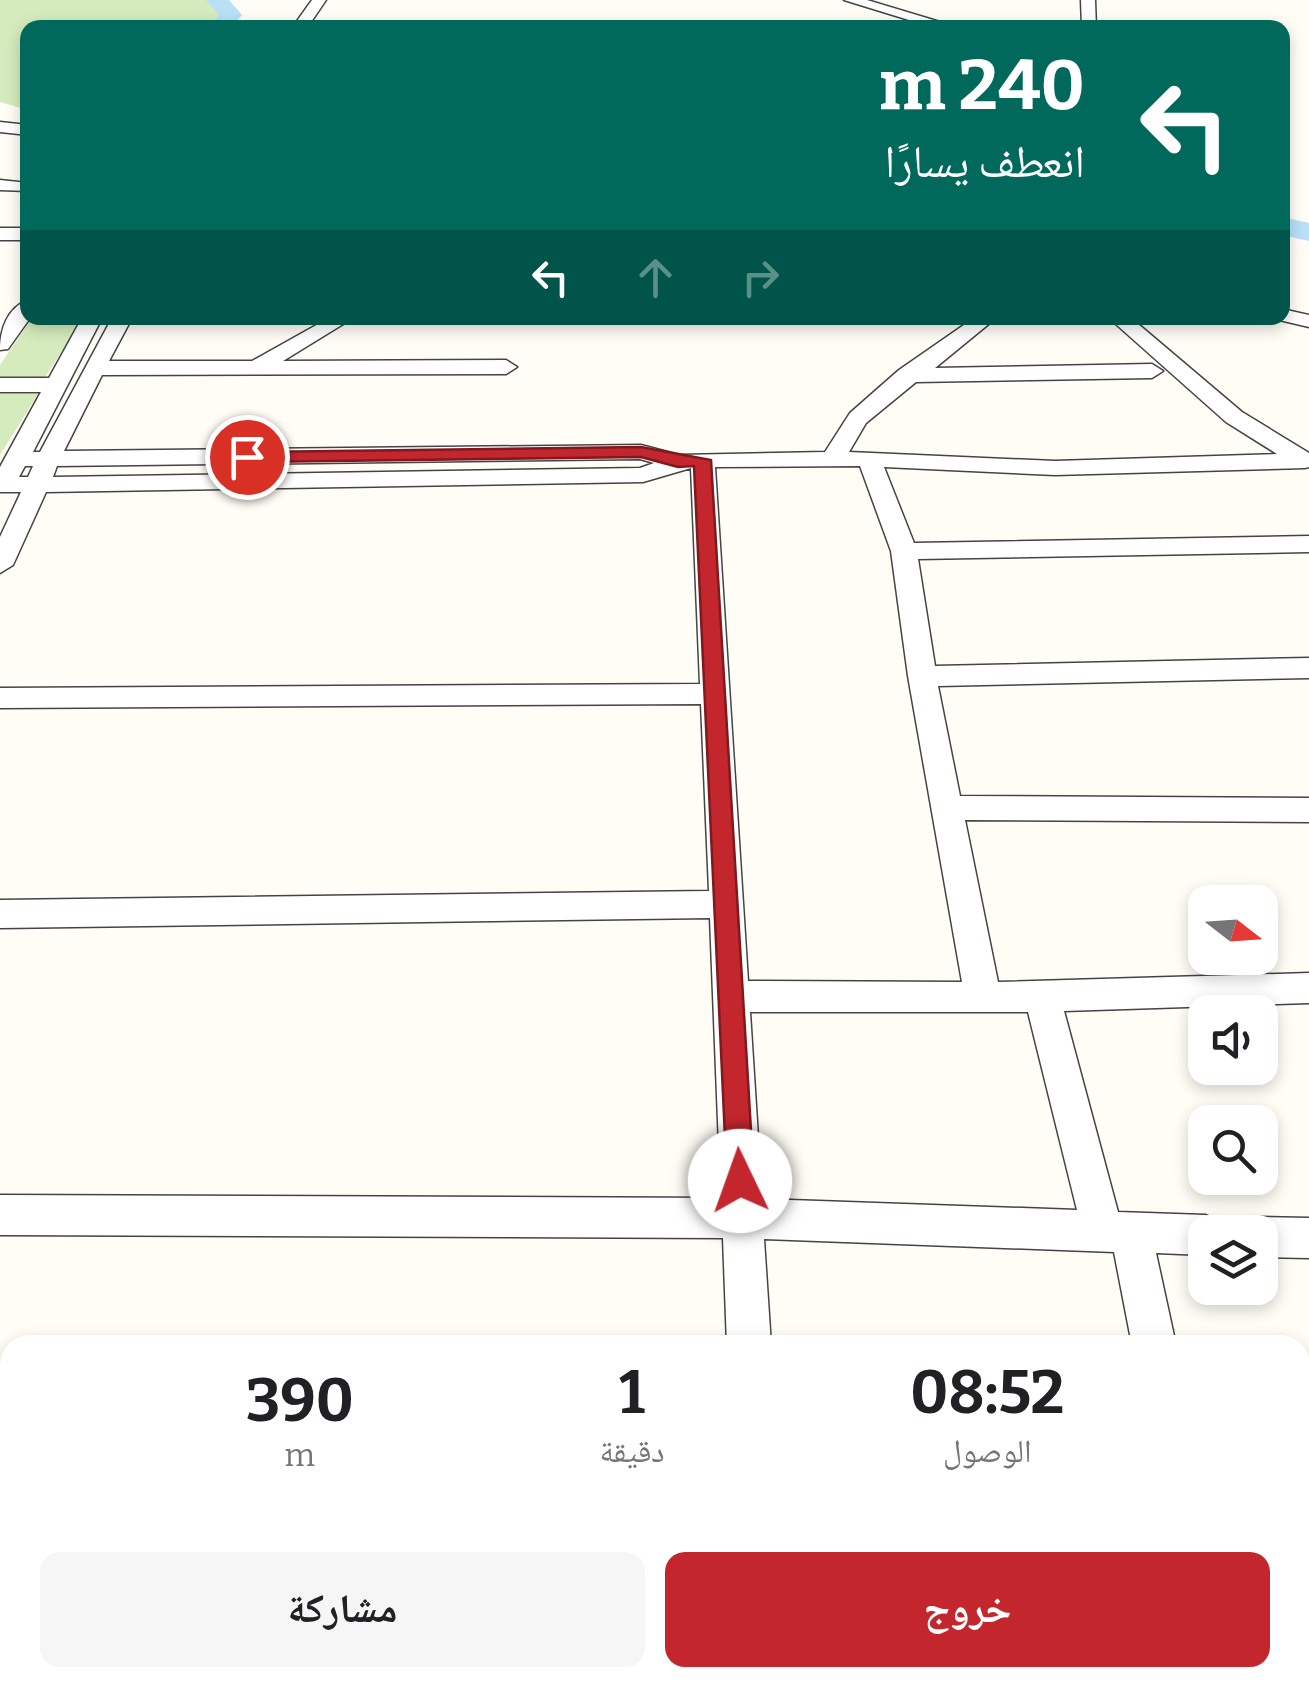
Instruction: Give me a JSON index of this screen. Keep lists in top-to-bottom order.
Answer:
{
  "north": "right",
  "page": {
    "turn": ["240 m", "انعطف يسارًا"],
    "eta": [
      "08:52",
      "الوصول",
      "1",
      "دقيقة",
      "390",
      "m"
    ],
    "buttons": ["خروج", "مشاركة"]
  }
}
